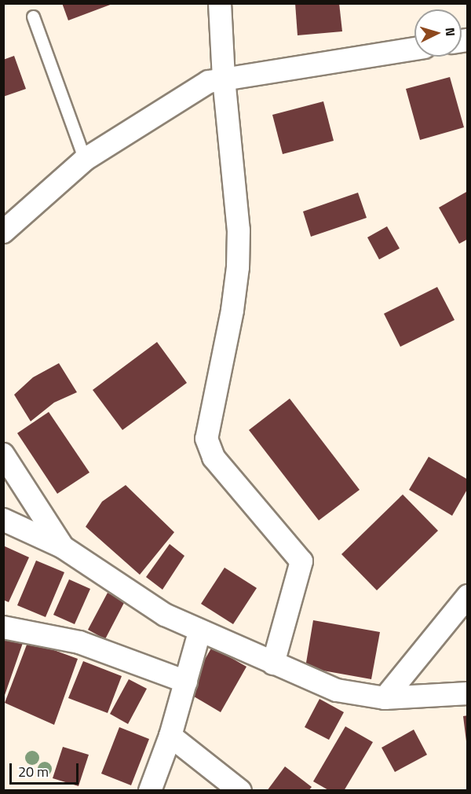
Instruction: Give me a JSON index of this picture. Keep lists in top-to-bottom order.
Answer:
{
  "scale_bar": "20 m",
  "north": "right"
}
